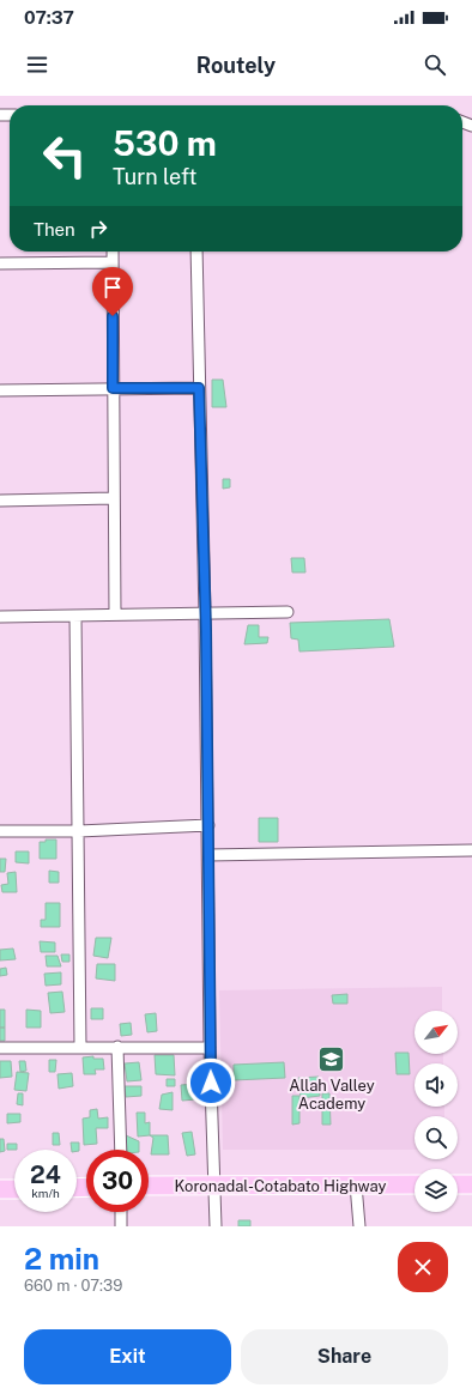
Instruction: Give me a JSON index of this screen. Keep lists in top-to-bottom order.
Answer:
{
  "streets": {
    "highway": ["Koronadal-Cotabato Highway"]
  },
  "places": {
    "school or university": ["Allah Valley Academy"]
  },
  "north": "top right",
  "page": {
    "status": "07:37",
    "header": "Routely",
    "turn": ["530 m", "Turn left"],
    "then": "Then",
    "speed": "24 km/h",
    "limit": "30",
    "heading": ["2 min", "660 m · 07:39"],
    "buttons": ["Exit", "Share"]
  }
}
